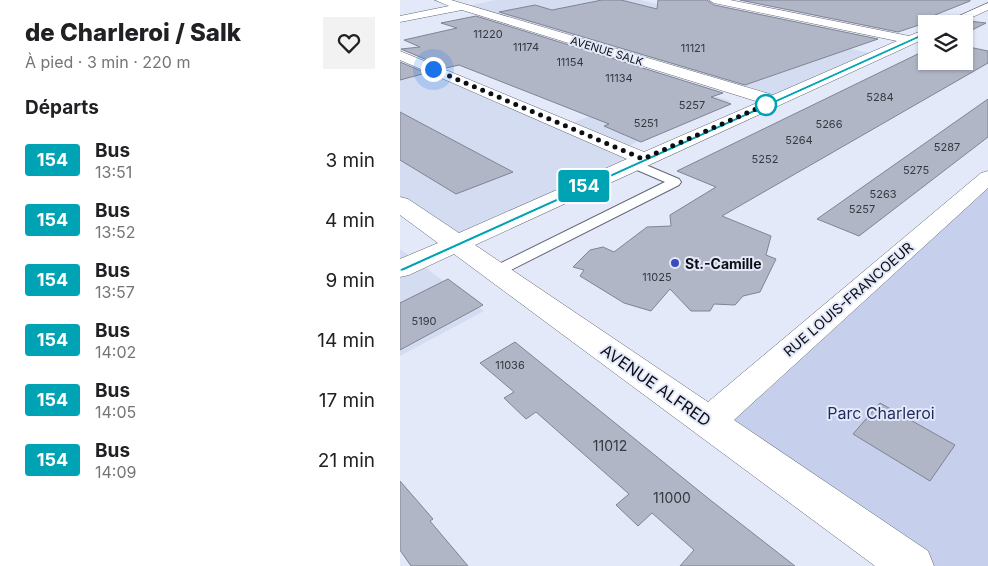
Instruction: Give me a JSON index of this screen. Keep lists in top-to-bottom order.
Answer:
{
  "streets": {
    "street": ["AVENUE SALK", "RUE LOUIS-FRANCOEUR", "AVENUE ALFRED"]
  },
  "crossings": [
    ["RUE LOUIS-FRANCOEUR", "AVENUE ALFRED"]
  ],
  "parks": ["Parc Charleroi"],
  "places": ["St.-Camille"],
  "lines": ["bus line 154"],
  "house_numbers": [
    "11220",
    "11174",
    "11121",
    "11154",
    "11134",
    "5284",
    "5257",
    "5251",
    "5266",
    "5264",
    "5287",
    "5252",
    "5275",
    "5263",
    "5257",
    "11025",
    "5190",
    "11036",
    "11012",
    "11000"
  ],
  "page": {
    "heading": [
      ["de Charleroi / Salk", "À pied · 3 min · 220 m"],
      "Départs"
    ],
    "on_map": "154",
    "list": [
      {
        "mark": "154",
        "name": "Bus",
        "note": "13:51",
        "value": "3 min"
      },
      {
        "mark": "154",
        "name": "Bus",
        "note": "13:52",
        "value": "4 min"
      },
      {
        "mark": "154",
        "name": "Bus",
        "note": "13:57",
        "value": "9 min"
      },
      {
        "mark": "154",
        "name": "Bus",
        "note": "14:02",
        "value": "14 min"
      },
      {
        "mark": "154",
        "name": "Bus",
        "note": "14:05",
        "value": "17 min"
      },
      {
        "mark": "154",
        "name": "Bus",
        "note": "14:09",
        "value": "21 min"
      }
    ]
  }
}
